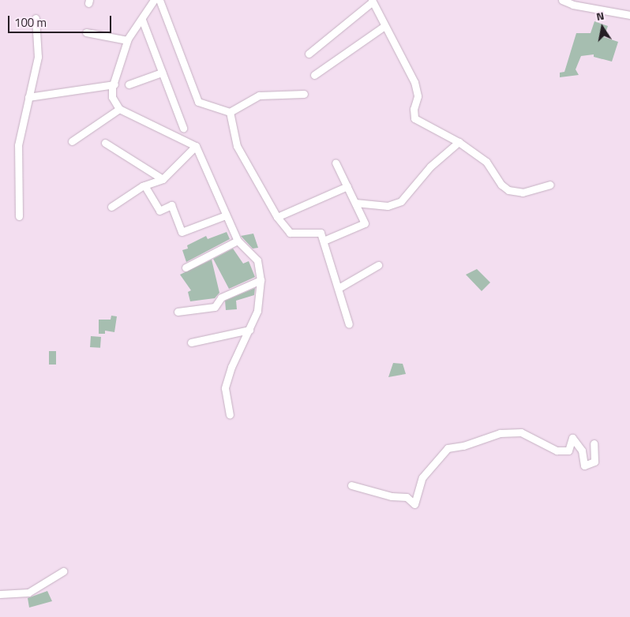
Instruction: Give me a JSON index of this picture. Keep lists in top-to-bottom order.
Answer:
{
  "scale_bar": "100 m",
  "north": "top"
}
